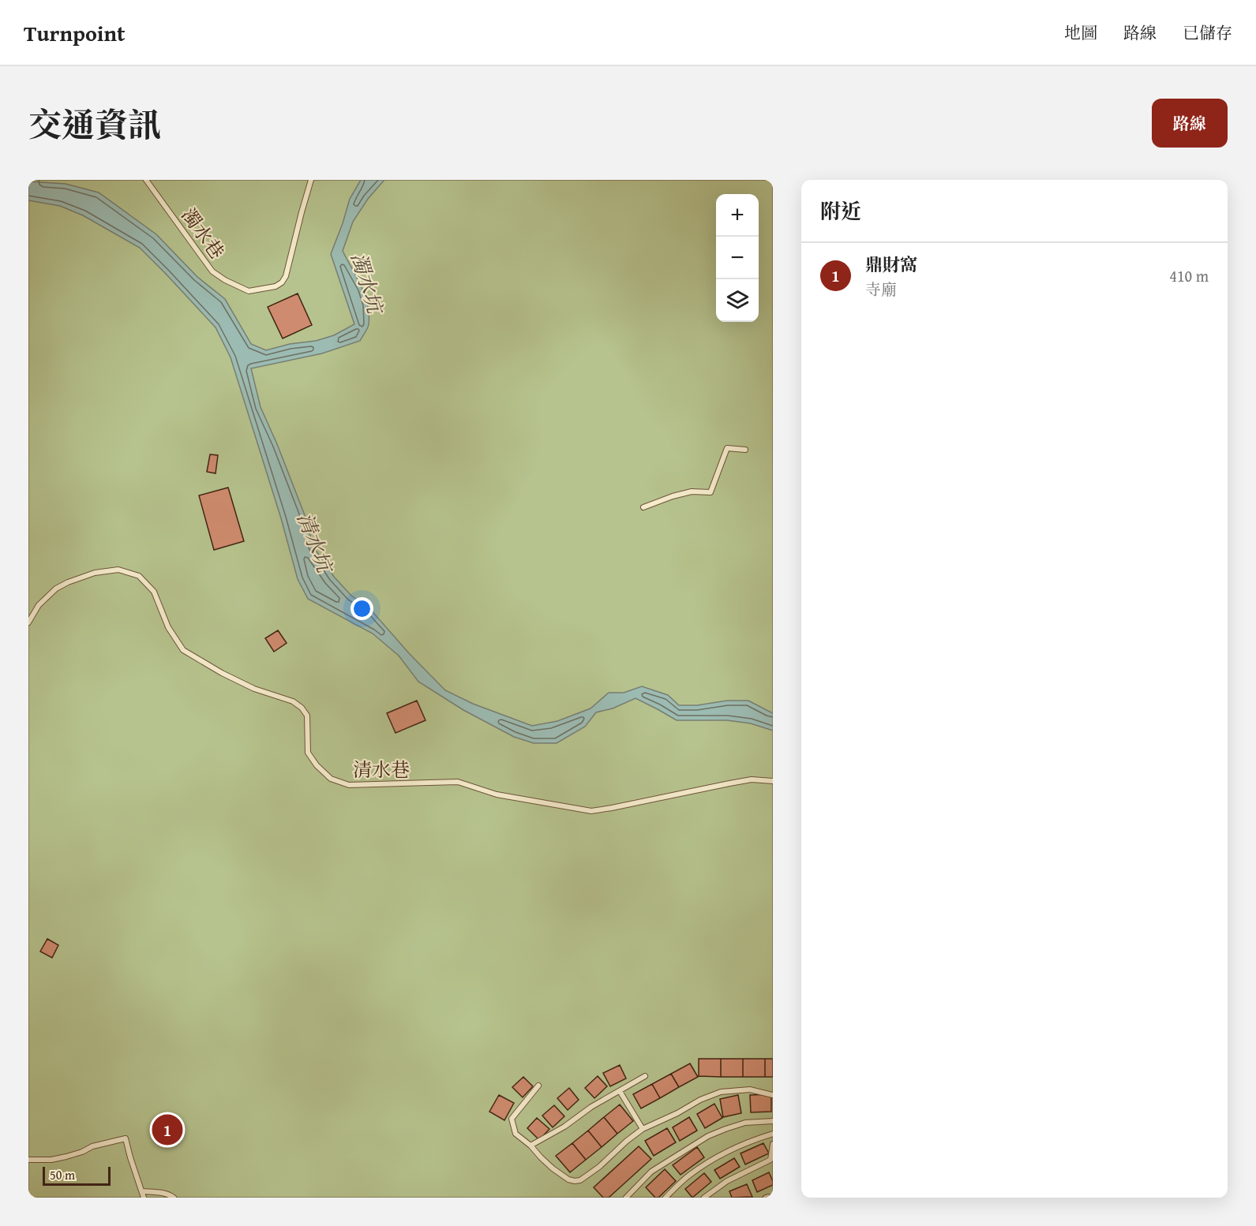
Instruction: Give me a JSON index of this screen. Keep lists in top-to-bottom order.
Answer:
{
  "streets": {
    "lane": ["濁水巷", "清水巷"]
  },
  "water": ["濁水坑", "清水坑"],
  "scale_bar": "50 m",
  "page": {
    "header": "Turnpoint",
    "nav": ["地圖", "路線", "已儲存"],
    "title": "交通資訊",
    "buttons": "路線",
    "heading": "附近",
    "map_buttons": ["+", "−"],
    "list": [
      {
        "mark": "1",
        "name": "鼎財窩",
        "note": "寺廟",
        "value": "410 m"
      }
    ],
    "pins": "1",
    "scale": "50 m"
  }
}
